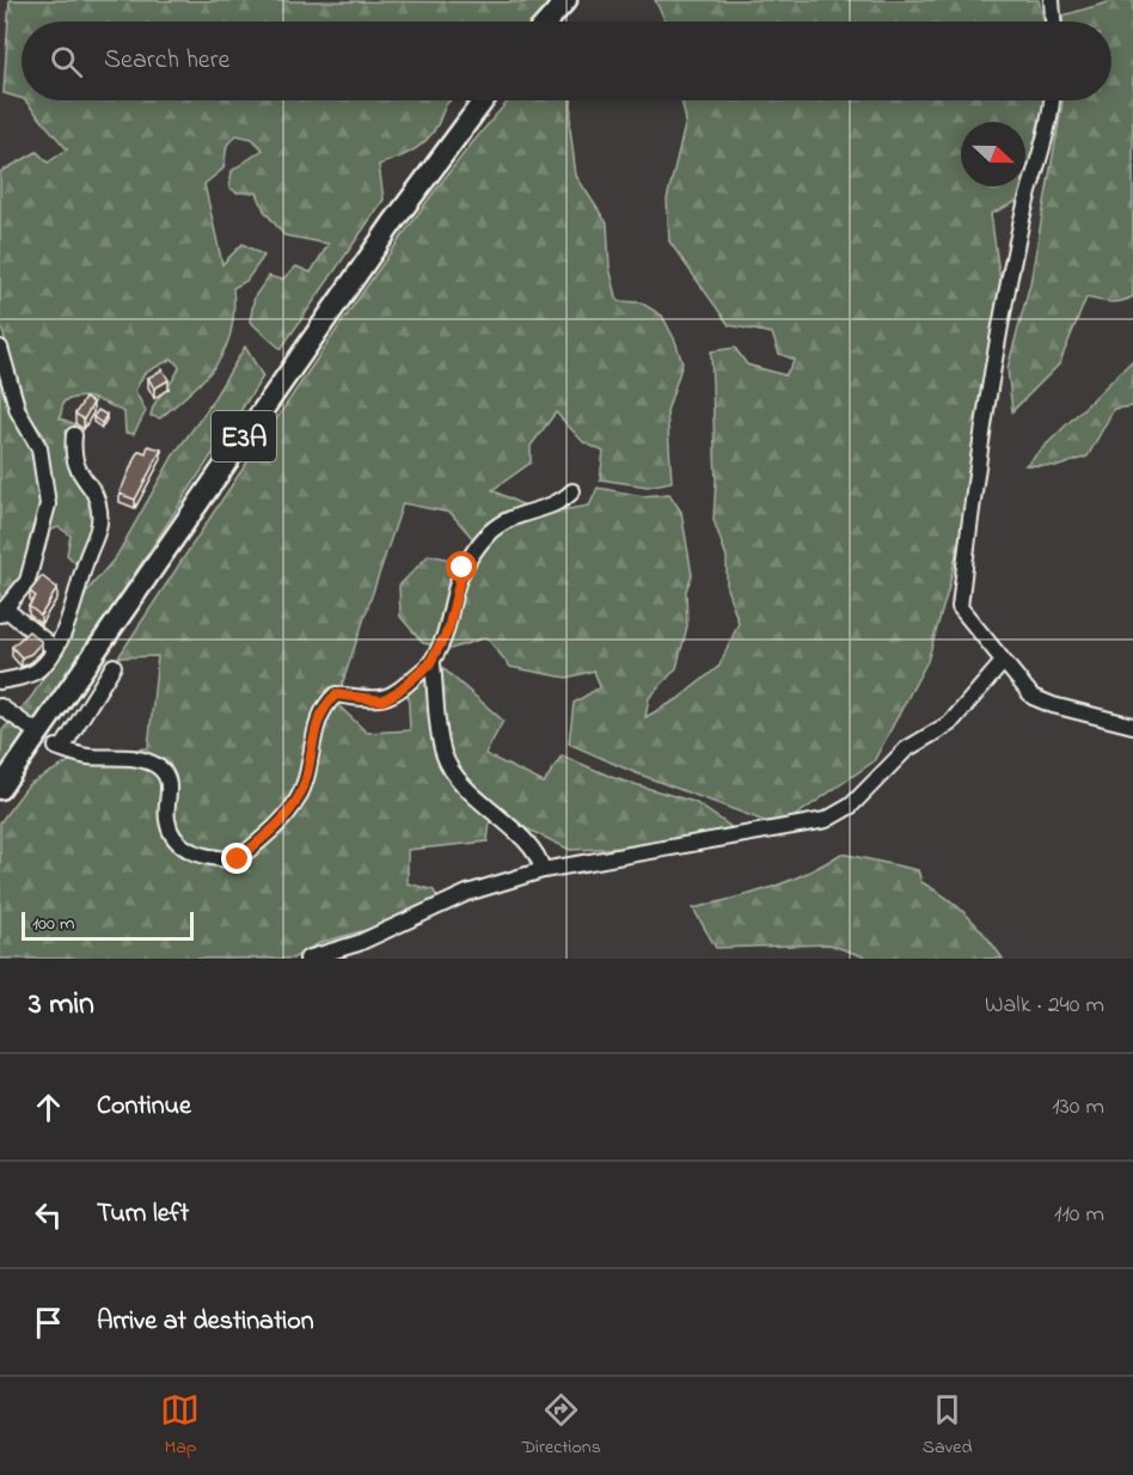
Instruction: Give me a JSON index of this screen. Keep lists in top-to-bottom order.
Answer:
{
  "streets": {
    "highway": ["E3A"]
  },
  "scale_bar": "100 m",
  "north": "right",
  "page": {
    "search": "Search here",
    "scale": "100 m",
    "heading": ["3 min", "Walk · 240 m"],
    "list": [
      ["Continue", "130 m"],
      ["Turn left", "110 m"],
      "Arrive at destination"
    ],
    "nav": ["Map", "Directions", "Saved"]
  }
}
